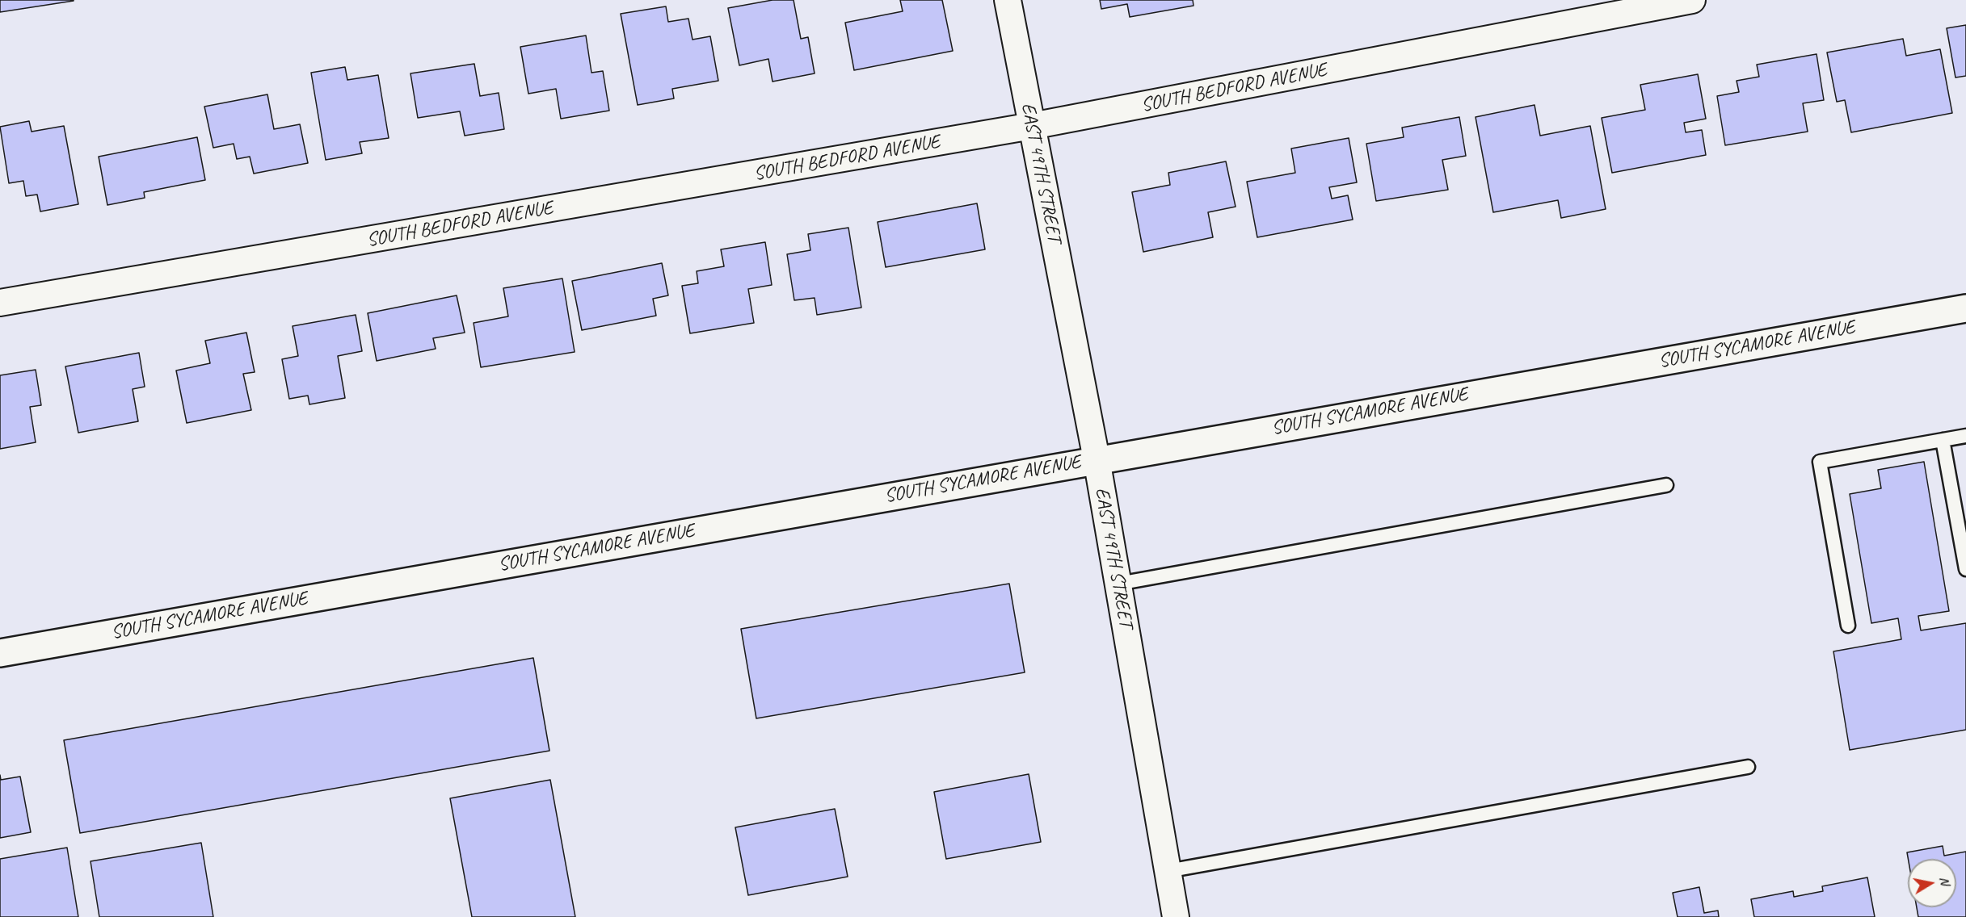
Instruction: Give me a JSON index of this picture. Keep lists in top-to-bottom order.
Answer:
{
  "streets": {
    "main road": ["SOUTH SYCAMORE AVENUE"],
    "street": ["SOUTH BEDFORD AVENUE", "EAST 49TH STREET"]
  },
  "crossings": [
    ["SOUTH BEDFORD AVENUE", "EAST 49TH STREET"],
    ["EAST 49TH STREET", "SOUTH SYCAMORE AVENUE"]
  ],
  "north": "right"
}
